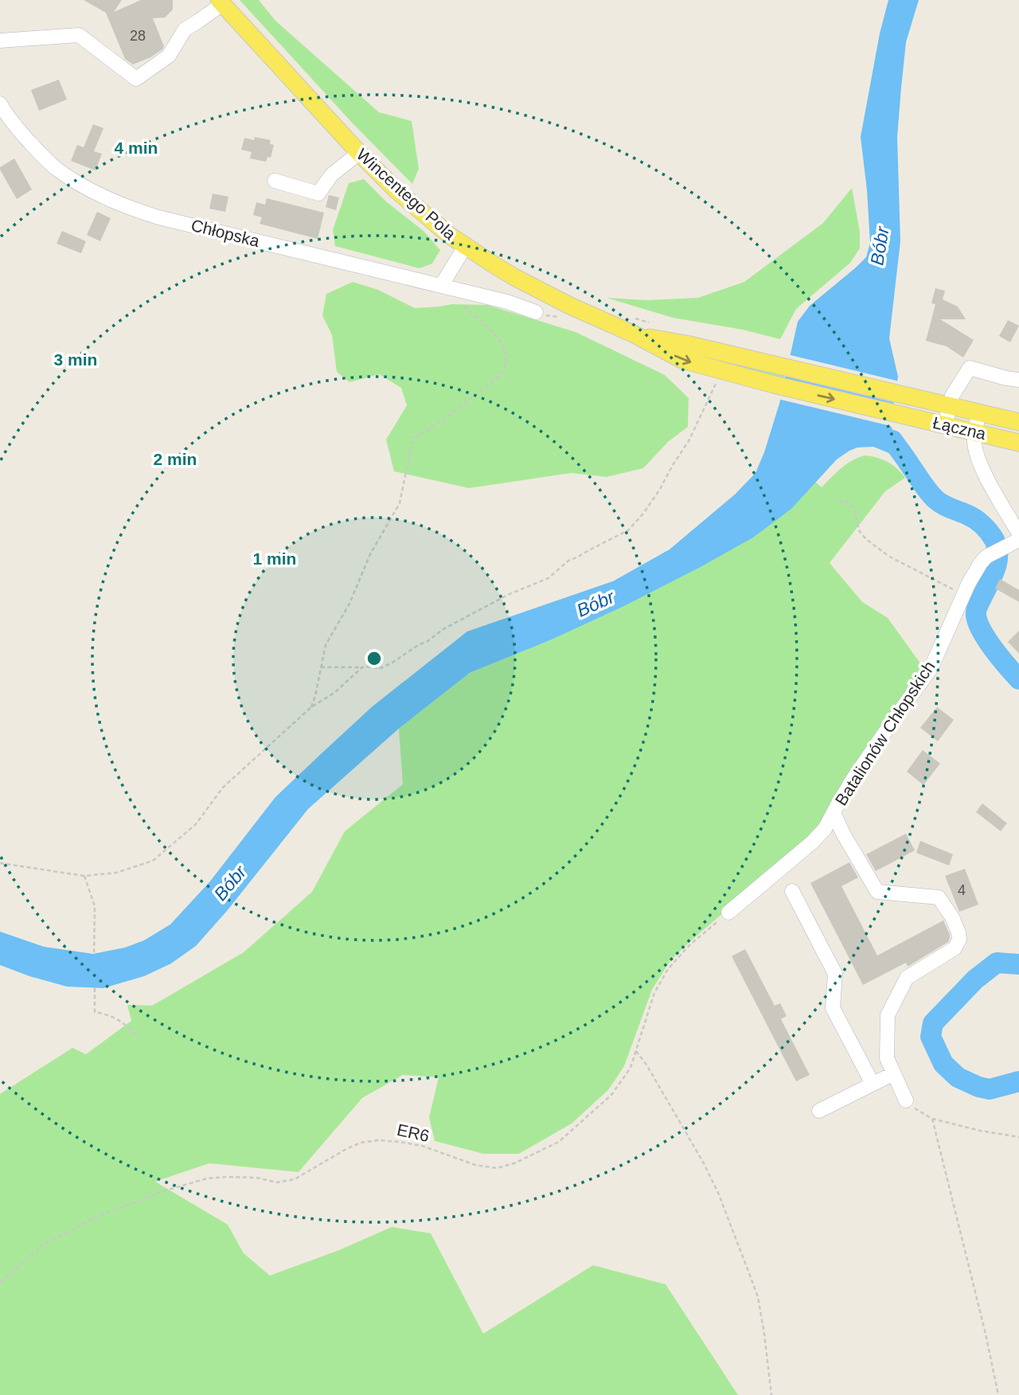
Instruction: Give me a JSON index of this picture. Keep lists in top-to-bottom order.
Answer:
{
  "streets": {
    "main road": ["Wincentego Pola", "Łączna"],
    "street": ["Chłopska", "Batalionów Chłopskich"],
    "path": ["ER6"]
  },
  "crossings": [
    ["Wincentego Pola", "Łączna"],
    ["Batalionów Chłopskich", "ER6"]
  ],
  "water": ["Bóbr"],
  "house_numbers": ["28", "4"],
  "rings": [
    "4 min",
    "3 min",
    "2 min",
    "1 min"
  ]
}
